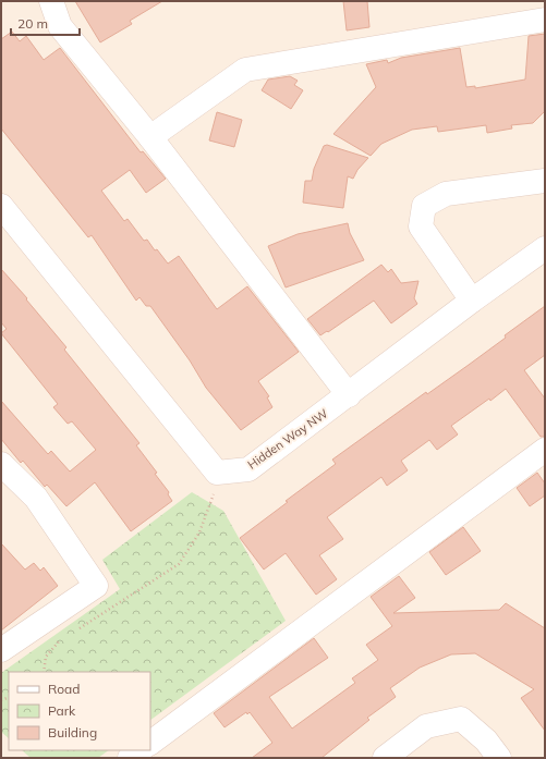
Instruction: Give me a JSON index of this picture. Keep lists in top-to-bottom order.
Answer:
{
  "streets": {
    "street": ["Hidden Way NW"]
  },
  "legend": ["Road", "Park", "Building"],
  "scale_bar": "20 m"
}
